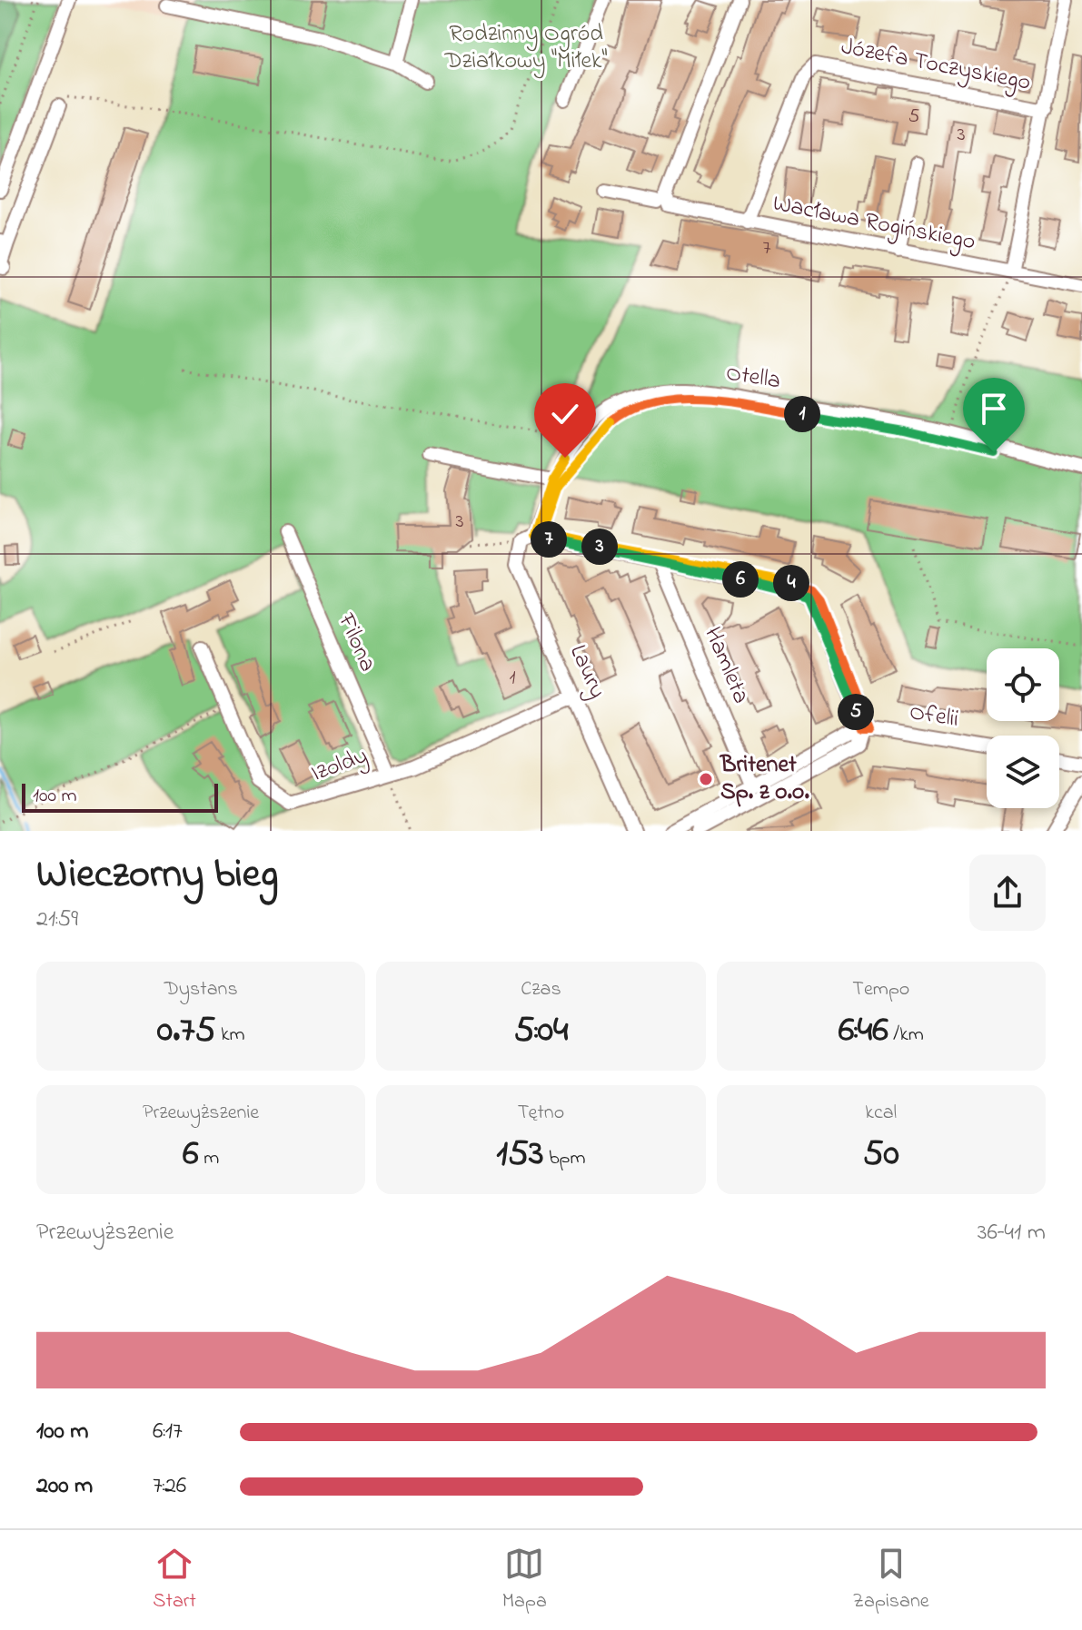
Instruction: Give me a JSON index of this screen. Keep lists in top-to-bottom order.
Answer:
{
  "streets": {
    "street": [
      "Józefa Toczyskiego",
      "Wacława Rogińskiego",
      "Otella",
      "Filona",
      "Hamleta",
      "Laury",
      "Ofelii",
      "Izoldy"
    ]
  },
  "crossings": [
    ["Józefa Toczyskiego", "Wacława Rogińskiego"],
    ["Otella", "Laury"],
    ["Filona", "Izoldy"],
    ["Laury", "Izoldy"]
  ],
  "parks": ["Rodzinny Ogród Działkowy \"Miłek\""],
  "places": ["Britenet Sp. z o.o."],
  "house_numbers": [
    "5",
    "3",
    "7",
    "3",
    "1"
  ],
  "scale_bar": "100 m",
  "page": {
    "pins": [
      "1",
      "7",
      "3",
      "6",
      "4",
      "5"
    ],
    "scale": "100 m",
    "heading": ["Wieczorny bieg", "21:59"],
    "stats": [
      ["Dystans", "0.75 km"],
      ["Czas", "5:04"],
      ["Tempo", "6:46 /km"],
      ["Przewyższenie", "6 m"],
      ["Tętno", "153 bpm"],
      ["kcal", "50"]
    ],
    "chart": ["Przewyższenie", "36–41 m"],
    "list": [
      {
        "name": "100 m",
        "note": "6:17"
      },
      {
        "name": "200 m",
        "note": "7:26"
      }
    ],
    "tabs": ["Start", "Mapa", "Zapisane"]
  }
}
